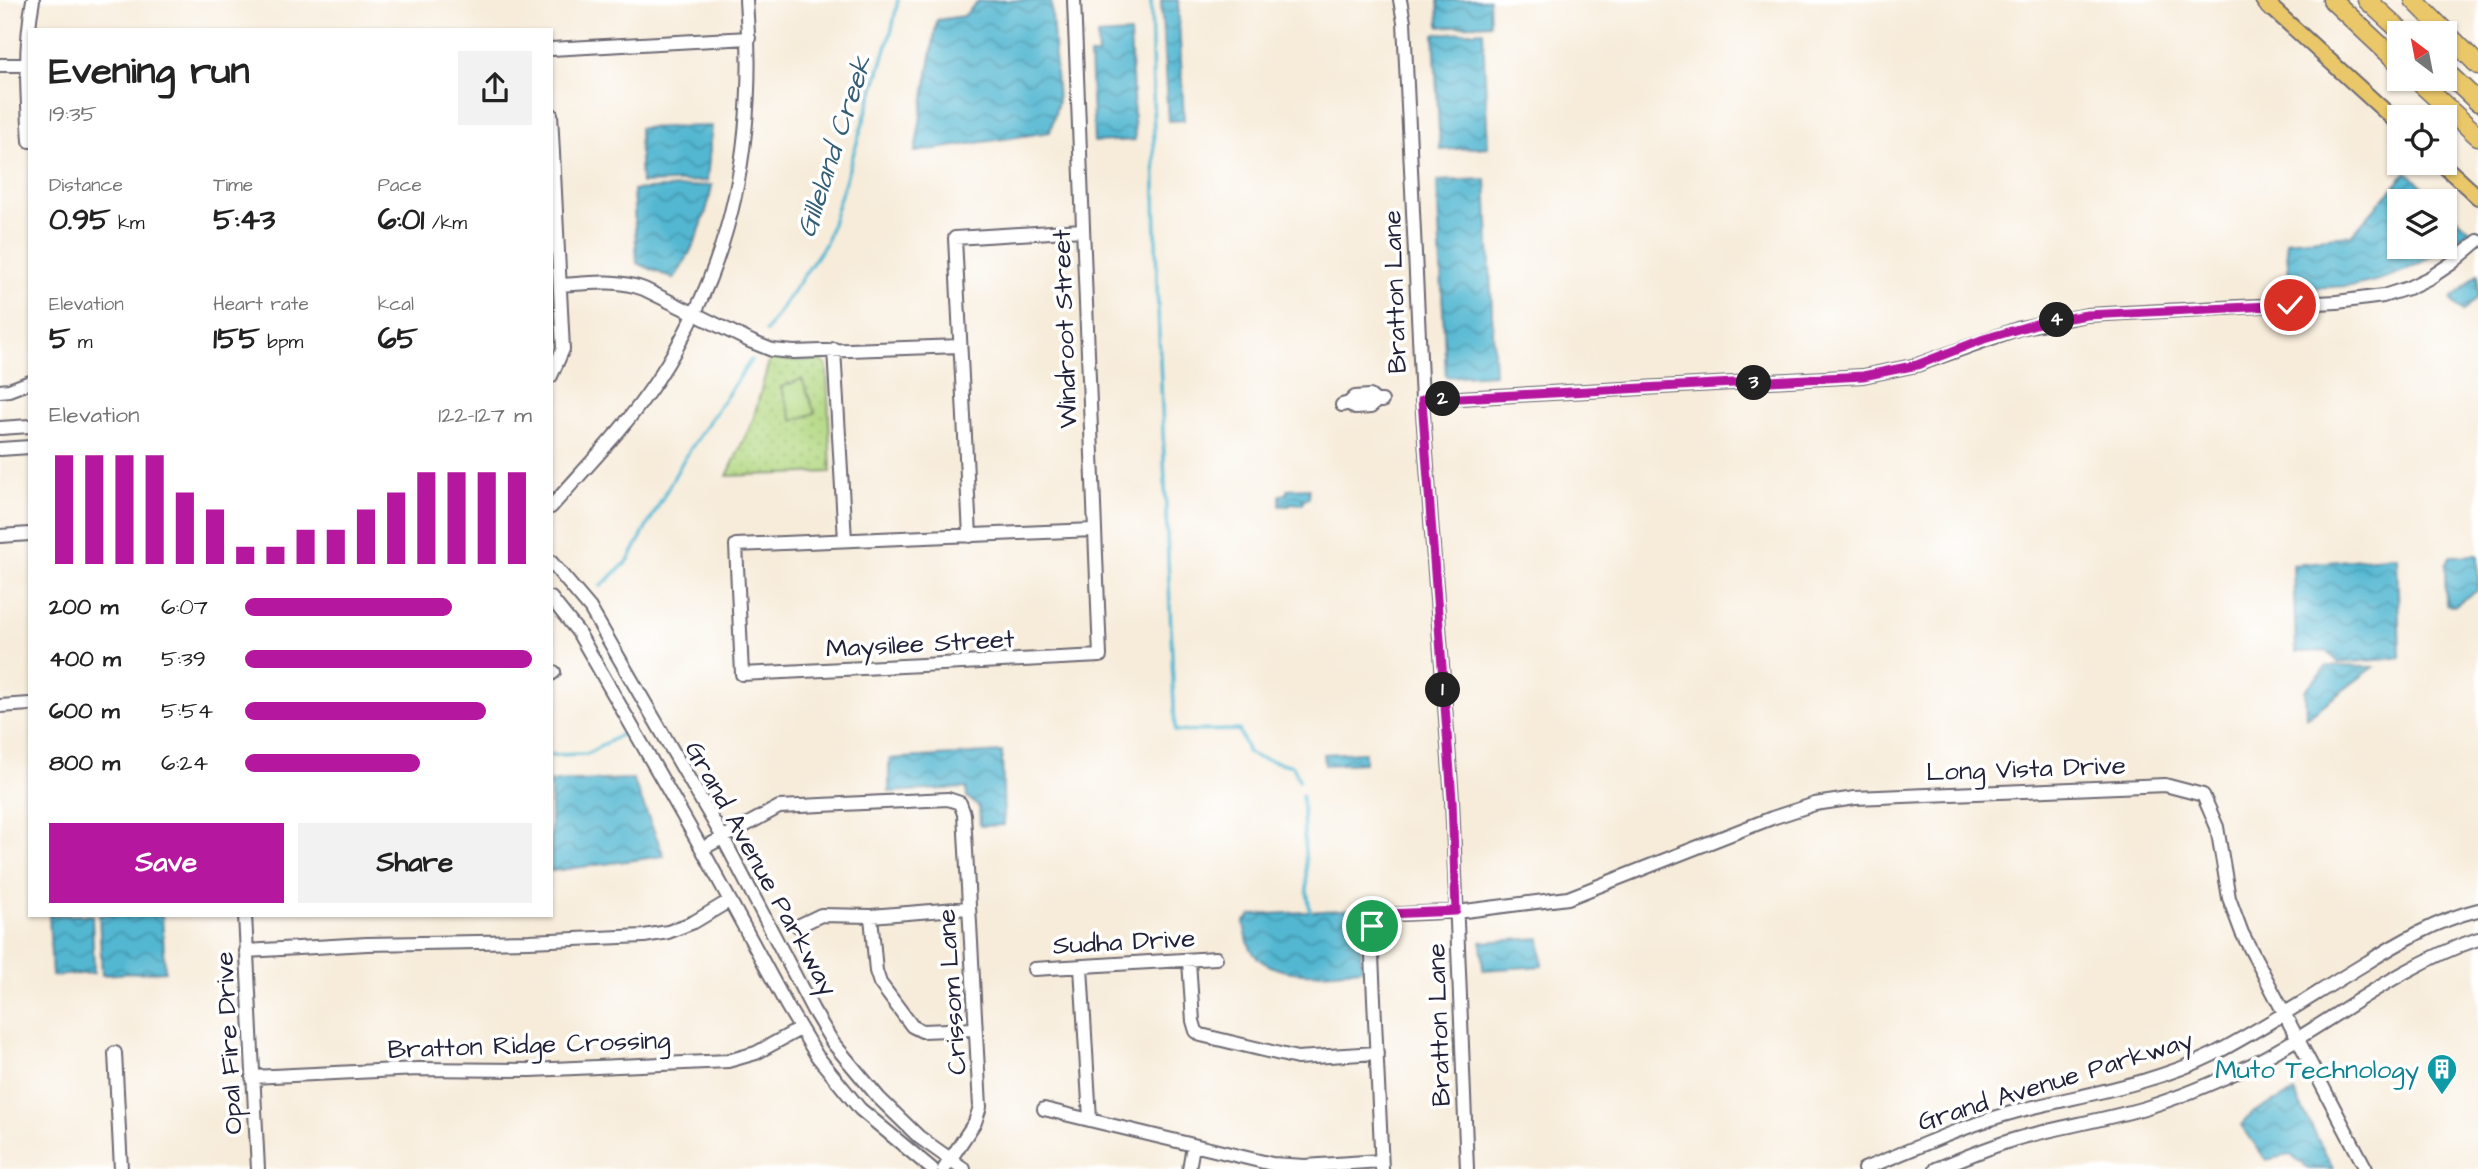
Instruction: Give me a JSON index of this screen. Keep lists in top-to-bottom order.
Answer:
{
  "streets": {
    "street": [
      "Bratton Lane",
      "Windroot Street",
      "Maysilee Street",
      "Long Vista Drive",
      "Grand Avenue Parkway",
      "Sudha Drive",
      "Crissom Lane",
      "Opal Fire Drive",
      "Bratton Ridge Crossing"
    ]
  },
  "crossings": [
    ["Bratton Lane", "Long Vista Drive"],
    ["Windroot Street", "Maysilee Street"],
    ["Long Vista Drive", "Grand Avenue Parkway"],
    ["Grand Avenue Parkway", "Crissom Lane"],
    ["Grand Avenue Parkway", "Bratton Ridge Crossing"],
    ["Opal Fire Drive", "Bratton Ridge Crossing"]
  ],
  "water": ["Gilleland Creek"],
  "places": {
    "building": ["Muto Technology"]
  },
  "north": "top left",
  "page": {
    "heading": ["Evening run", "19:35"],
    "stats": [
      ["Distance", "0.95 km"],
      ["Time", "5:43"],
      ["Pace", "6:01 /km"],
      ["Elevation", "5 m"],
      ["Heart rate", "155 bpm"],
      ["kcal", "65"]
    ],
    "pins": [
      "4",
      "3",
      "2",
      "1"
    ],
    "chart": ["Elevation", "122–127 m"],
    "list": [
      {
        "name": "200 m",
        "note": "6:07"
      },
      {
        "name": "400 m",
        "note": "5:39"
      },
      {
        "name": "600 m",
        "note": "5:54"
      },
      {
        "name": "800 m",
        "note": "6:24"
      }
    ],
    "buttons": ["Save", "Share"]
  }
}
